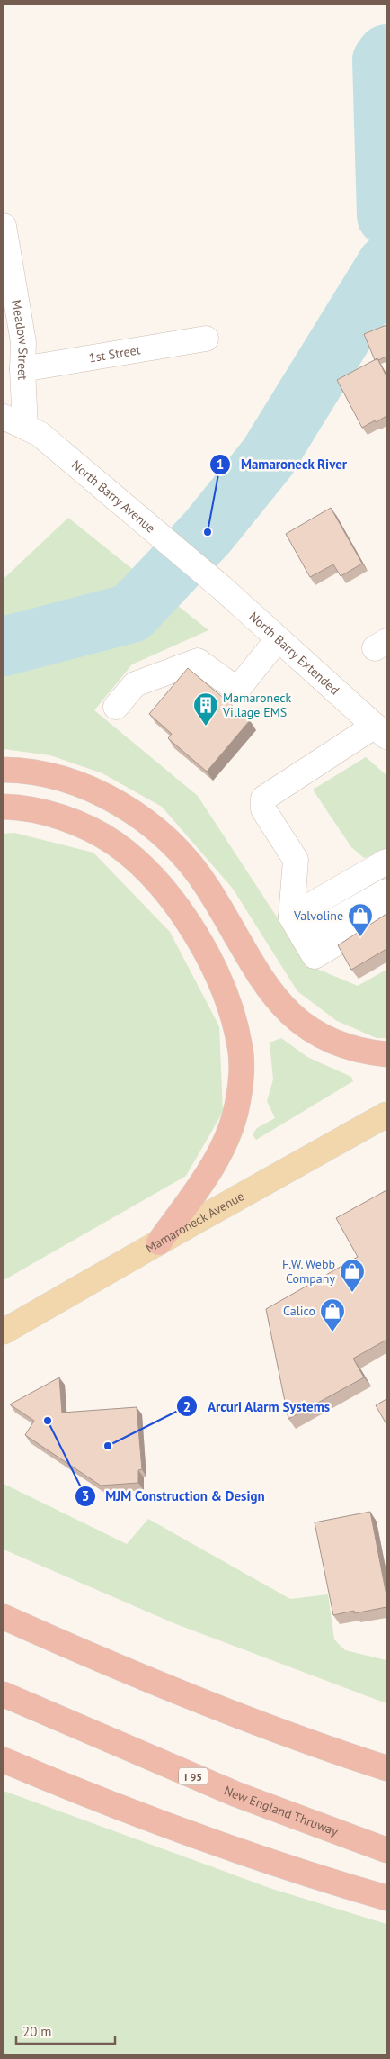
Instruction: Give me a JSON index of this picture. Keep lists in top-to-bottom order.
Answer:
{
  "streets": {
    "highway": ["I 95", "New England Thruway"],
    "main road": ["Mamaroneck Avenue"],
    "street": [
      "Meadow Street",
      "1st Street",
      "North Barry Avenue",
      "North Barry Extended"
    ]
  },
  "crossings": [
    ["Meadow Street", "1st Street"],
    ["Meadow Street", "North Barry Avenue"],
    ["North Barry Avenue", "North Barry Extended"]
  ],
  "places": {
    "other": ["Mamaroneck River", "MJM Construction & Design", "Arcuri Alarm Systems"],
    "building": ["Mamaroneck Village EMS"],
    "shop": ["Valvoline", "F.W. Webb Company", "Calico"]
  },
  "scale_bar": "20 m"
}
